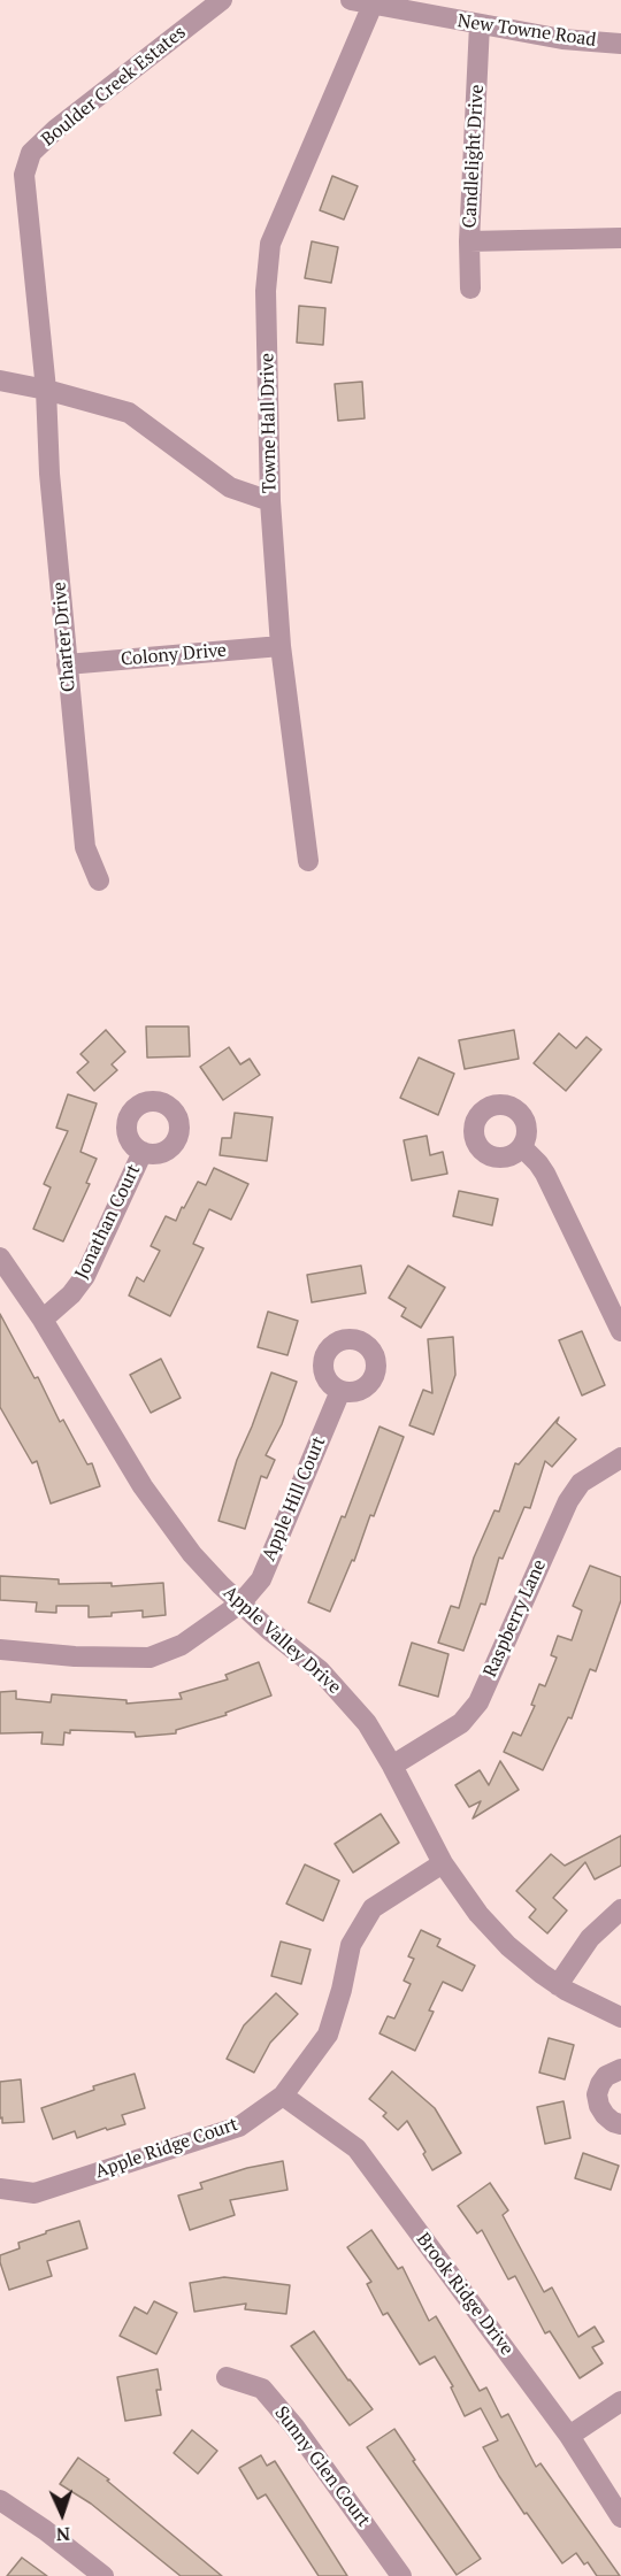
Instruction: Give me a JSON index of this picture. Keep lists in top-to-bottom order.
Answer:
{
  "streets": {
    "street": [
      "New Towne Road",
      "Boulder Creek Estates",
      "Candlelight Drive",
      "Towne Hall Drive",
      "Charter Drive",
      "Colony Drive",
      "Jonathan Court",
      "Apple Hill Court",
      "Raspberry Lane",
      "Apple Valley Drive",
      "Apple Ridge Court",
      "Brook Ridge Drive",
      "Sunny Glen Court"
    ]
  },
  "crossings": [
    ["New Towne Road", "Candlelight Drive"],
    ["New Towne Road", "Towne Hall Drive"],
    ["Boulder Creek Estates", "Charter Drive"],
    ["Towne Hall Drive", "Colony Drive"],
    ["Charter Drive", "Colony Drive"],
    ["Jonathan Court", "Apple Valley Drive"],
    ["Apple Hill Court", "Apple Valley Drive"],
    ["Raspberry Lane", "Apple Valley Drive"],
    ["Apple Valley Drive", "Apple Ridge Court"],
    ["Apple Ridge Court", "Brook Ridge Drive"]
  ],
  "north": "bottom"
}
